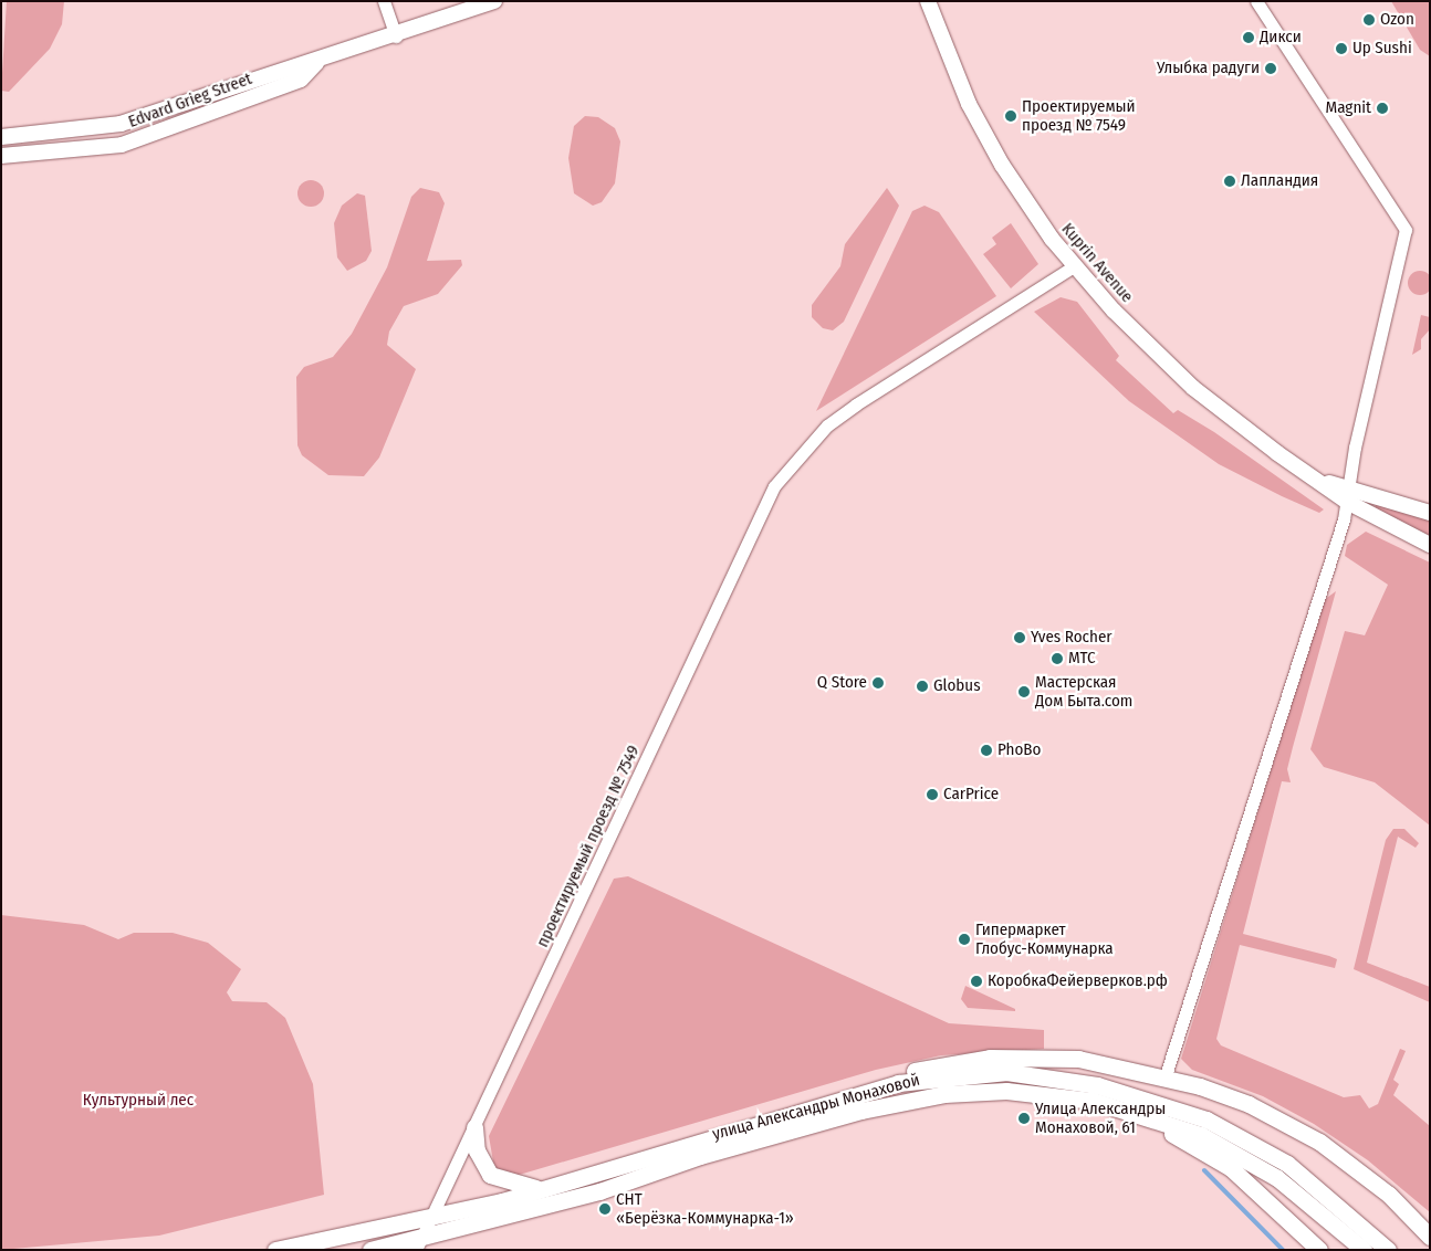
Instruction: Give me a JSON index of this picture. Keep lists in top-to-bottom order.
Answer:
{
  "streets": {
    "main road": ["улица Александры Монаховой"],
    "street": ["Edvard Grieg Street", "Kuprin Avenue", "проектируемый проезд № 7549"]
  },
  "crossings": [
    ["Kuprin Avenue", "проектируемый проезд № 7549"],
    ["проектируемый проезд № 7549", "улица Александры Монаховой"]
  ],
  "parks": ["Культурный лес"],
  "places": [
    "Ozon",
    "Дикси",
    "Up Sushi",
    "Улыбка радуги",
    "Magnit",
    "Проектируемый проезд № 7549",
    "Лапландия",
    "Yves Rocher",
    "МТС",
    "Q Store",
    "Globus",
    "Мастерская Дом Быта.com",
    "PhoBo",
    "CarPrice",
    "Гипермаркет Глобус-Коммунарка",
    "КоробкаФейерверков.рф",
    "Улица Александры Монаховой, 61",
    "СНТ «Берёзка-Коммунарка-1»"
  ]
}
